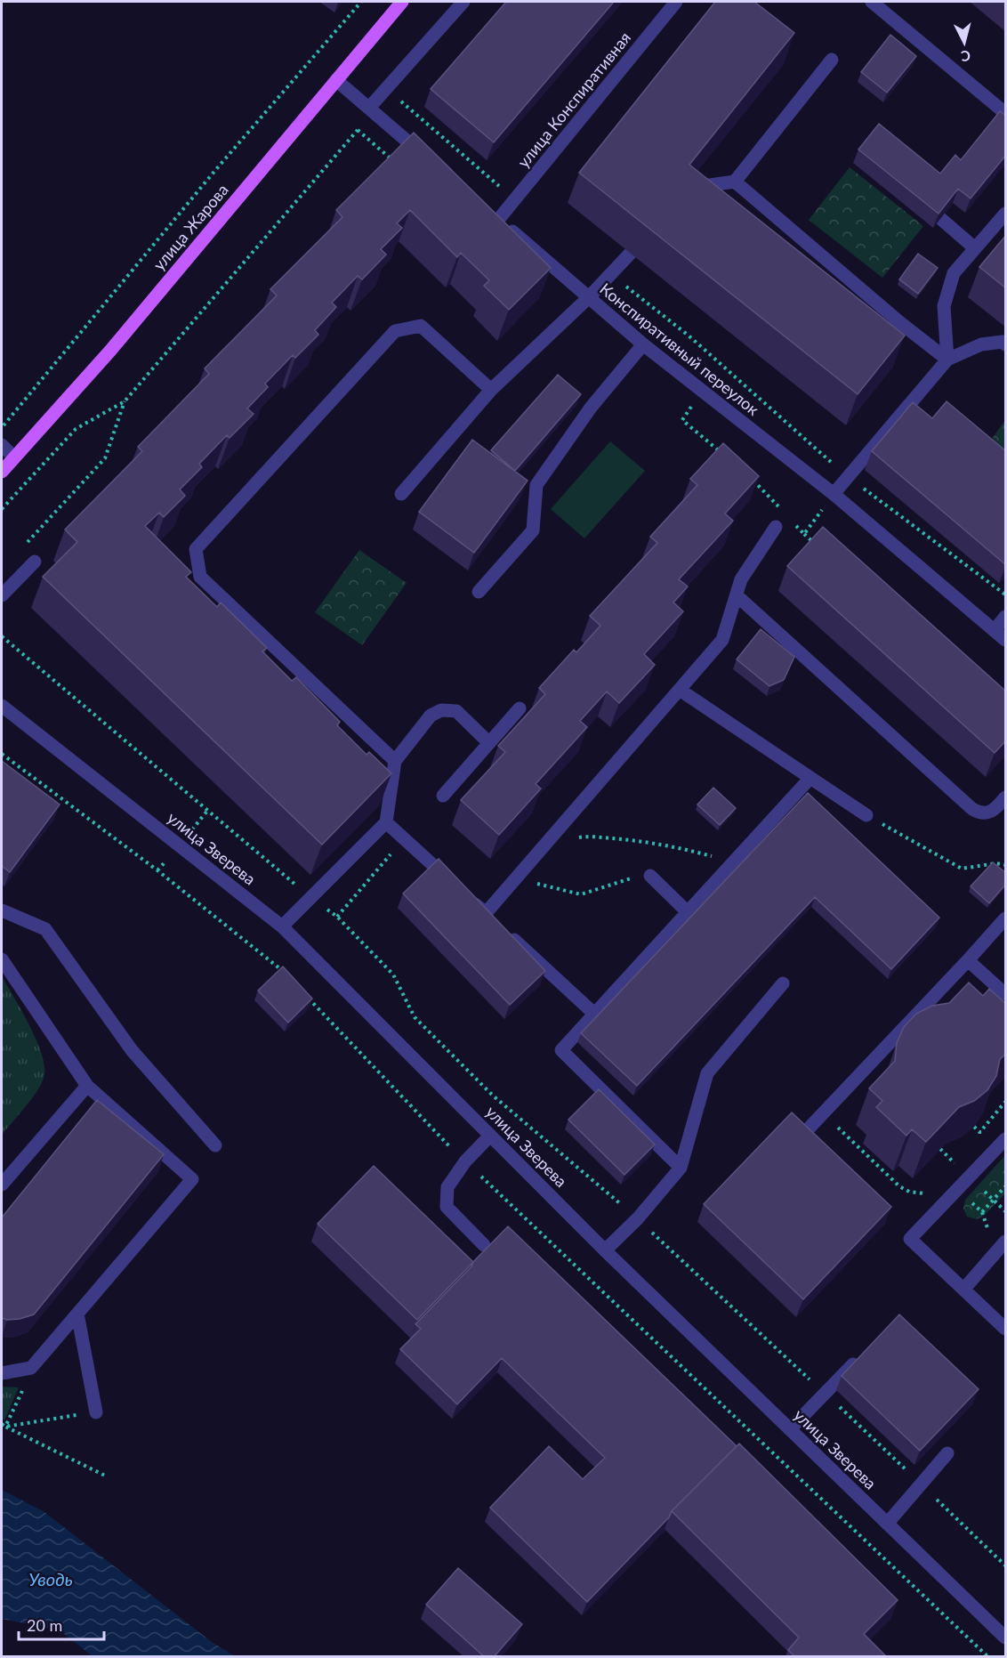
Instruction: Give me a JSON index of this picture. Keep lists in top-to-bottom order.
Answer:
{
  "streets": {
    "main road": ["улица Жарова"],
    "street": ["улица Конспиративная", "Конспиративный переулок", "улица Зверева"]
  },
  "crossings": [
    ["улица Конспиративная", "Конспиративный переулок"]
  ],
  "water": ["Уводь"],
  "scale_bar": "20 m",
  "north": "bottom"
}
